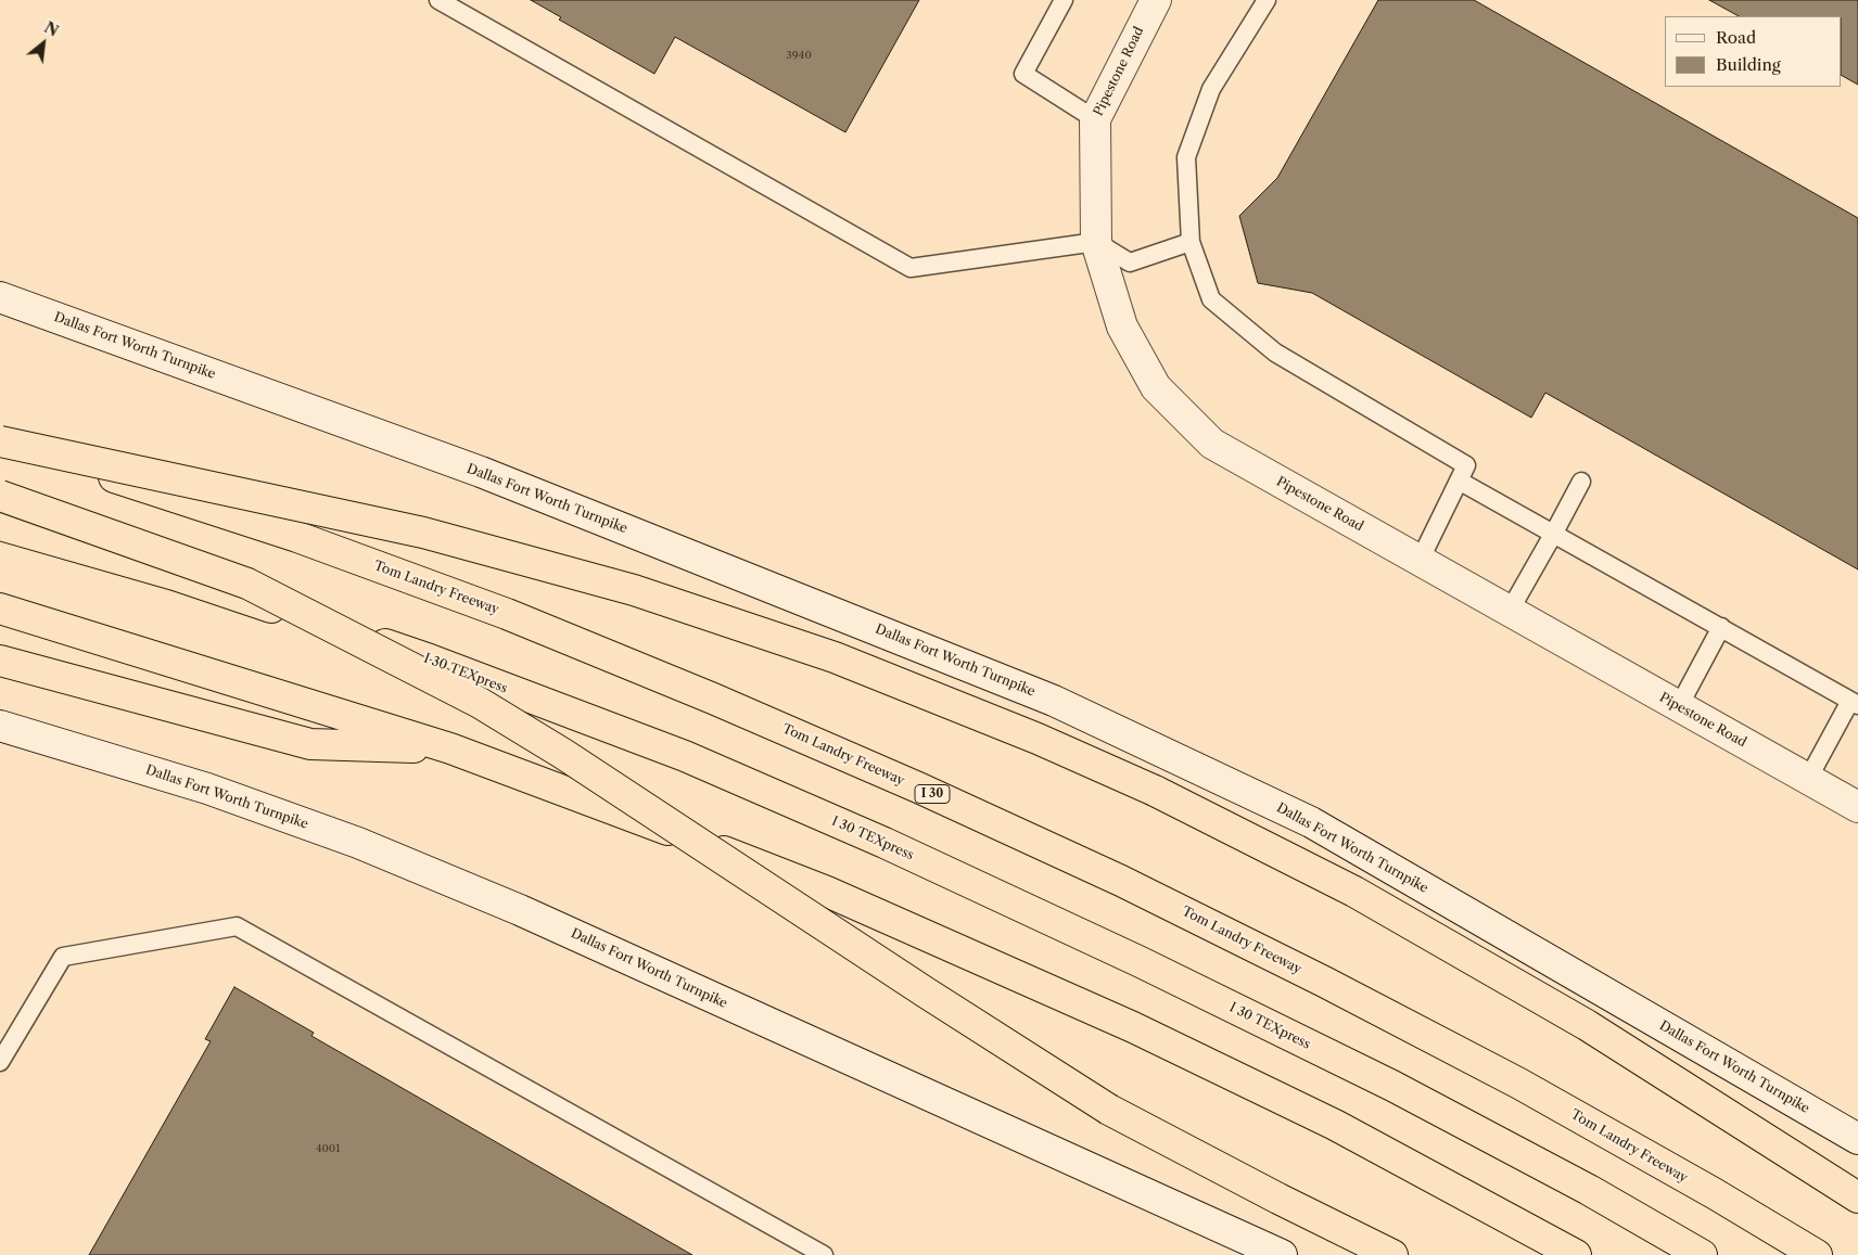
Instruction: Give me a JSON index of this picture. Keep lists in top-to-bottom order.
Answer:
{
  "streets": {
    "highway": ["Tom Landry Freeway", "I 30 TEXpress", "I 30"],
    "main road": ["Pipestone Road", "Dallas Fort Worth Turnpike"]
  },
  "house_numbers": ["3940", "4001"],
  "legend": ["Road", "Building"],
  "north": "top right"
}
